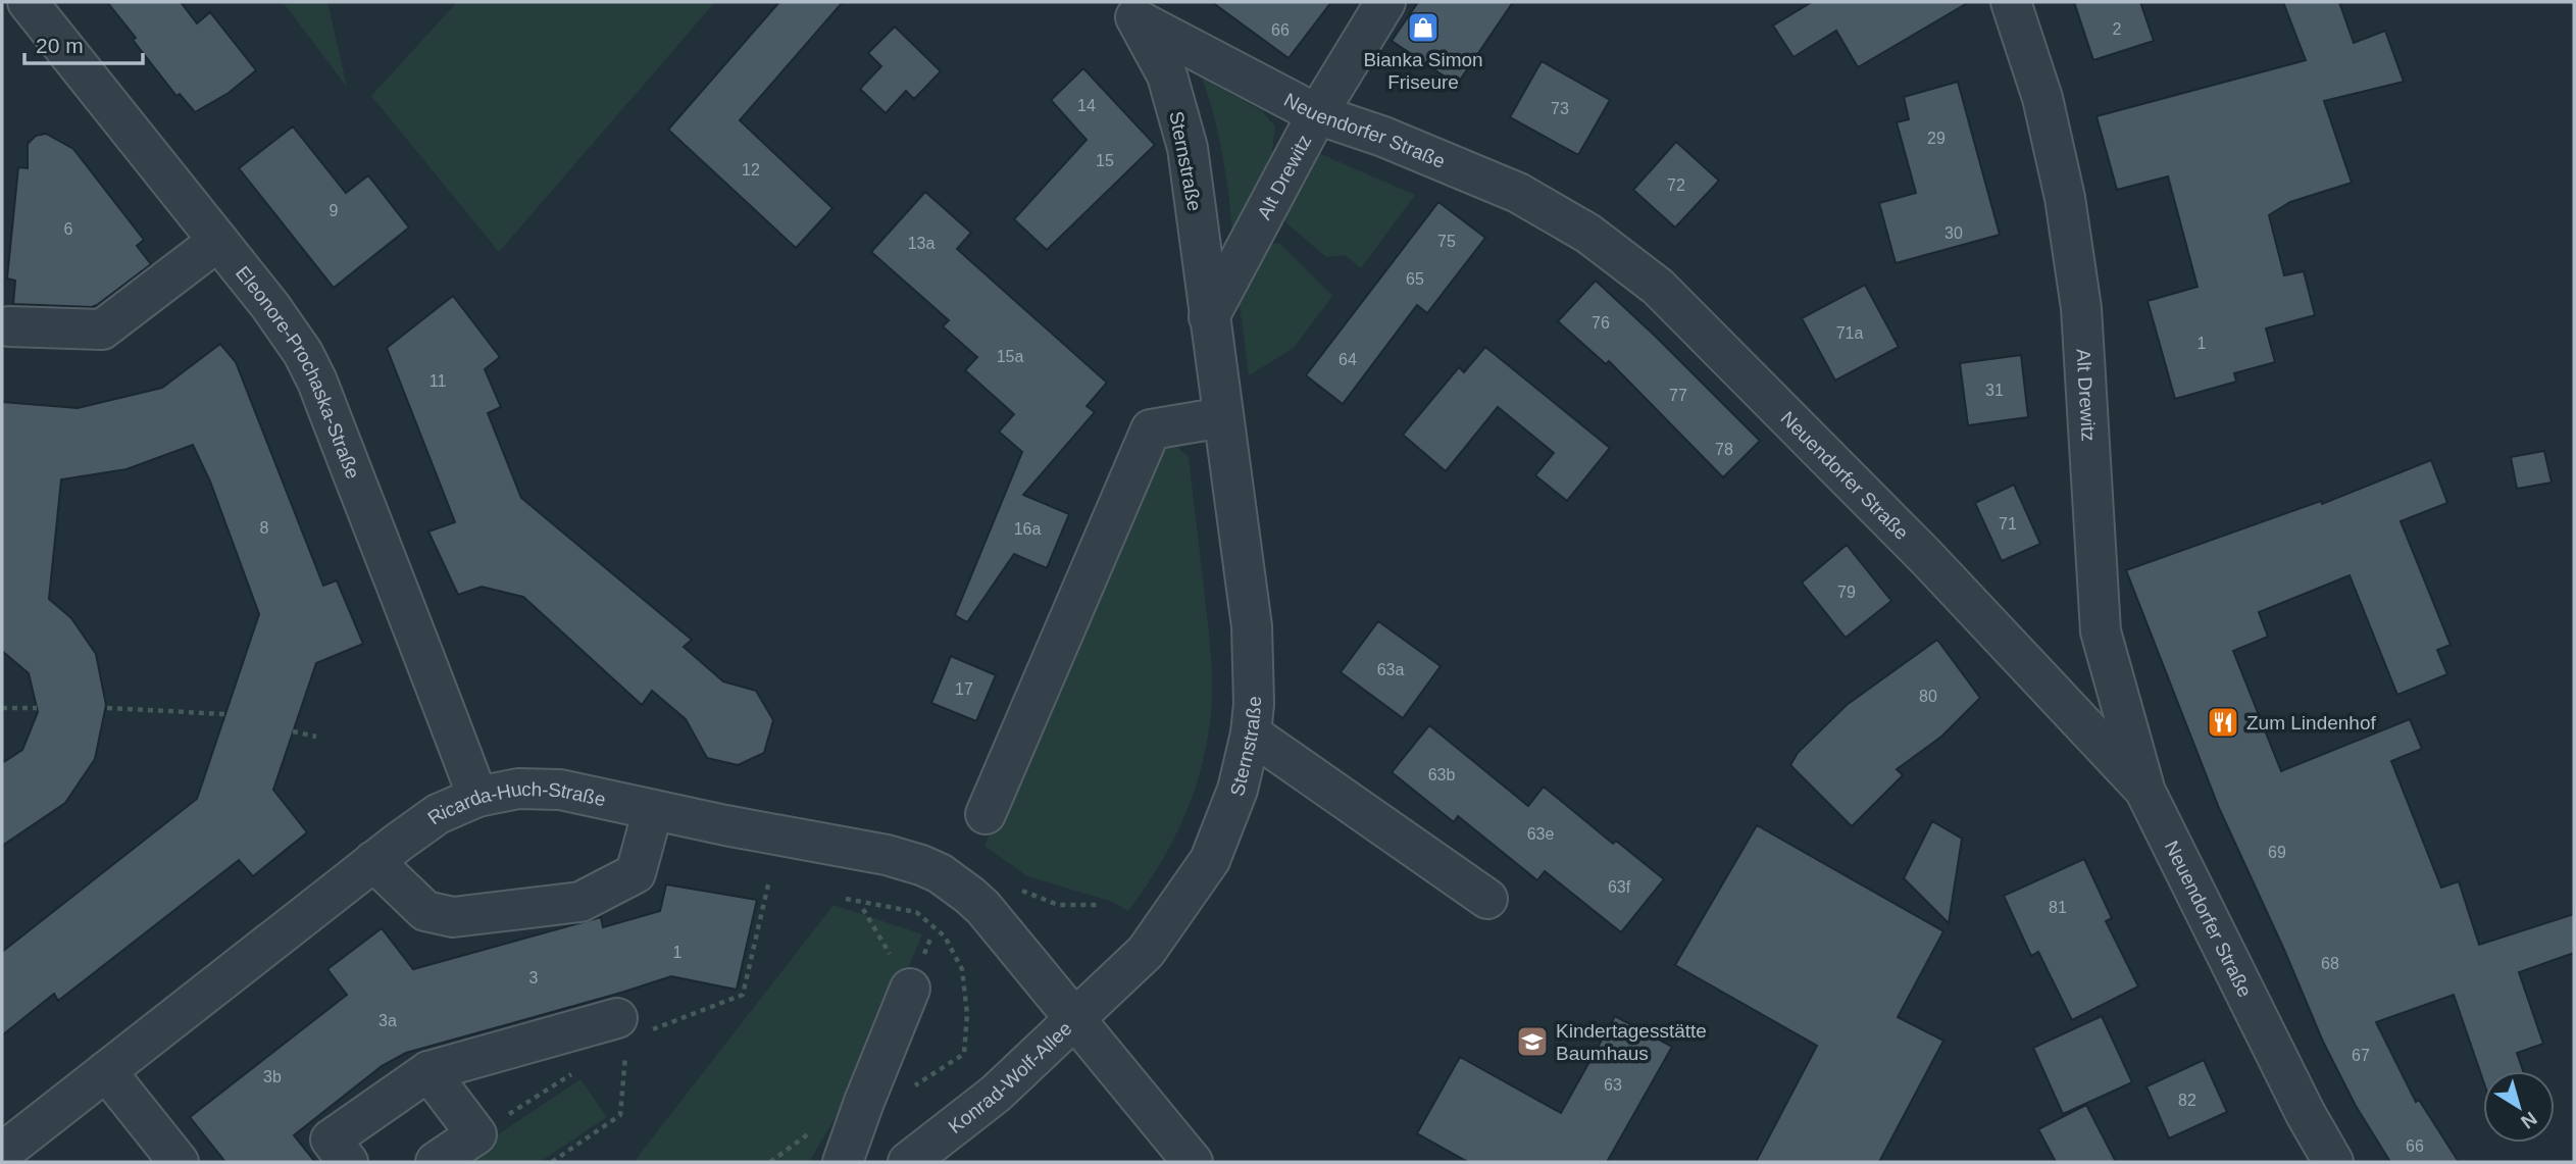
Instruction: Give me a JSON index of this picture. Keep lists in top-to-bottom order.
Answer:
{
  "streets": {
    "street": [
      "Neuendorfer Straße",
      "Sternstraße",
      "Alt Drewitz",
      "Eleonore-Prochaska-Straße",
      "Ricarda-Huch-Straße",
      "Konrad-Wolf-Allee"
    ]
  },
  "crossings": [
    ["Neuendorfer Straße", "Sternstraße"],
    ["Neuendorfer Straße", "Alt Drewitz"],
    ["Sternstraße", "Alt Drewitz"],
    ["Sternstraße", "Ricarda-Huch-Straße"],
    ["Sternstraße", "Konrad-Wolf-Allee"],
    ["Eleonore-Prochaska-Straße", "Ricarda-Huch-Straße"],
    ["Ricarda-Huch-Straße", "Konrad-Wolf-Allee"]
  ],
  "places": {
    "shop": ["Bianka Simon Friseure"],
    "restaurant": ["Zum Lindenhof"],
    "school or university": ["Kindertagesstätte Baumhaus"]
  },
  "house_numbers": [
    "2",
    "66",
    "14",
    "73",
    "29",
    "15",
    "12",
    "72",
    "9",
    "6",
    "30",
    "75",
    "13a",
    "65",
    "76",
    "71a",
    "1",
    "15a",
    "64",
    "11",
    "31",
    "77",
    "78",
    "71",
    "8",
    "16a",
    "79",
    "63a",
    "17",
    "80",
    "63b",
    "63e",
    "69",
    "63f",
    "81",
    "1",
    "68",
    "3",
    "3a",
    "67",
    "3b",
    "63",
    "82",
    "66"
  ],
  "scale_bar": "20 m",
  "north": "bottom right"
}
